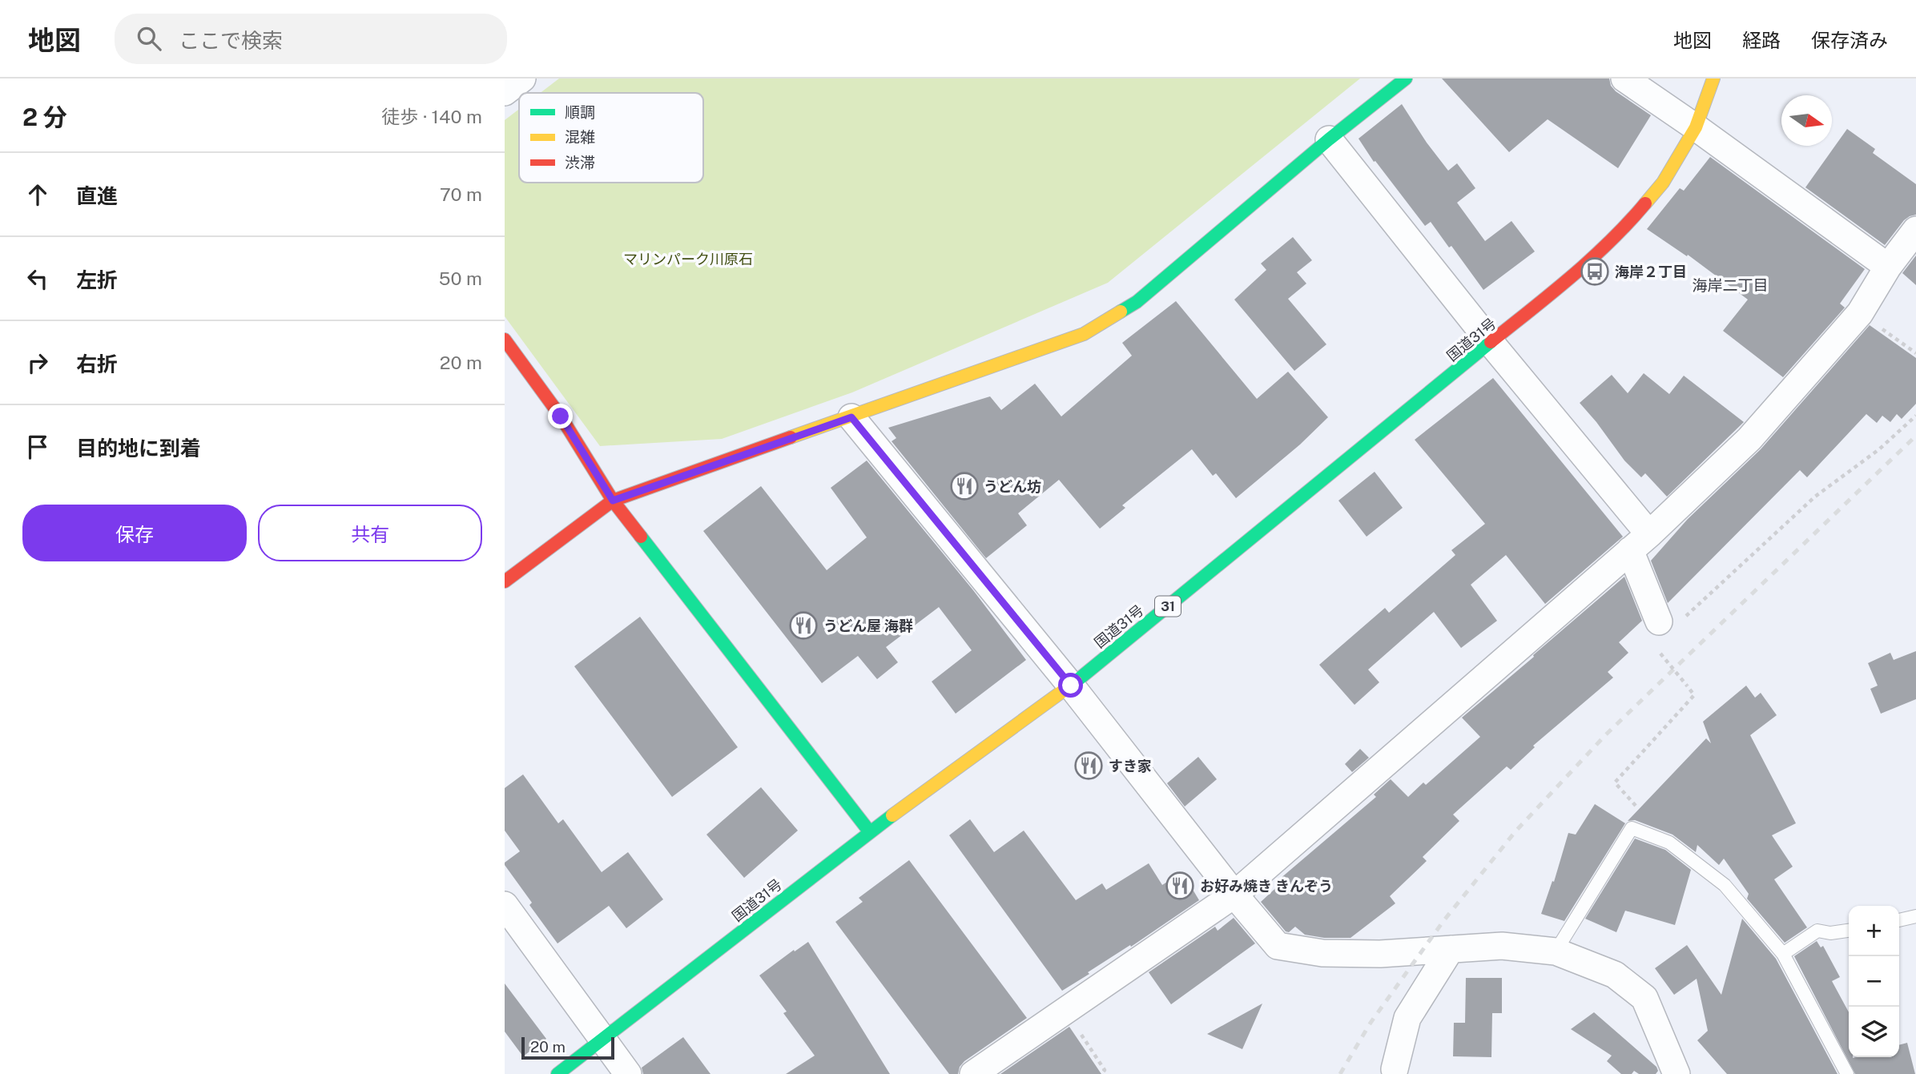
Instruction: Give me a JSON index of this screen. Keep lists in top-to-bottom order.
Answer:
{
  "streets": {
    "main road": ["国道31号", "31"]
  },
  "districts": ["海岸二丁目"],
  "parks": ["マリンパーク川原石"],
  "places": {
    "bus stop": ["海岸２丁目"],
    "restaurant": [
      "うどん坊",
      "うどん屋 海群",
      "すき家",
      "お好み焼き きんぞう"
    ]
  },
  "legend": ["順調", "混雑", "渋滞"],
  "scale_bar": "20 m",
  "north": "right",
  "page": {
    "header": "地図",
    "search": "ここで検索",
    "nav": ["地図", "経路", "保存済み"],
    "heading": ["2 分", "徒歩 · 140 m"],
    "list": [
      ["直進", "70 m"],
      ["左折", "50 m"],
      ["右折", "20 m"],
      "目的地に到着"
    ],
    "buttons": ["保存", "共有"],
    "map_buttons": ["+", "−"],
    "scale": "20 m"
  }
}
